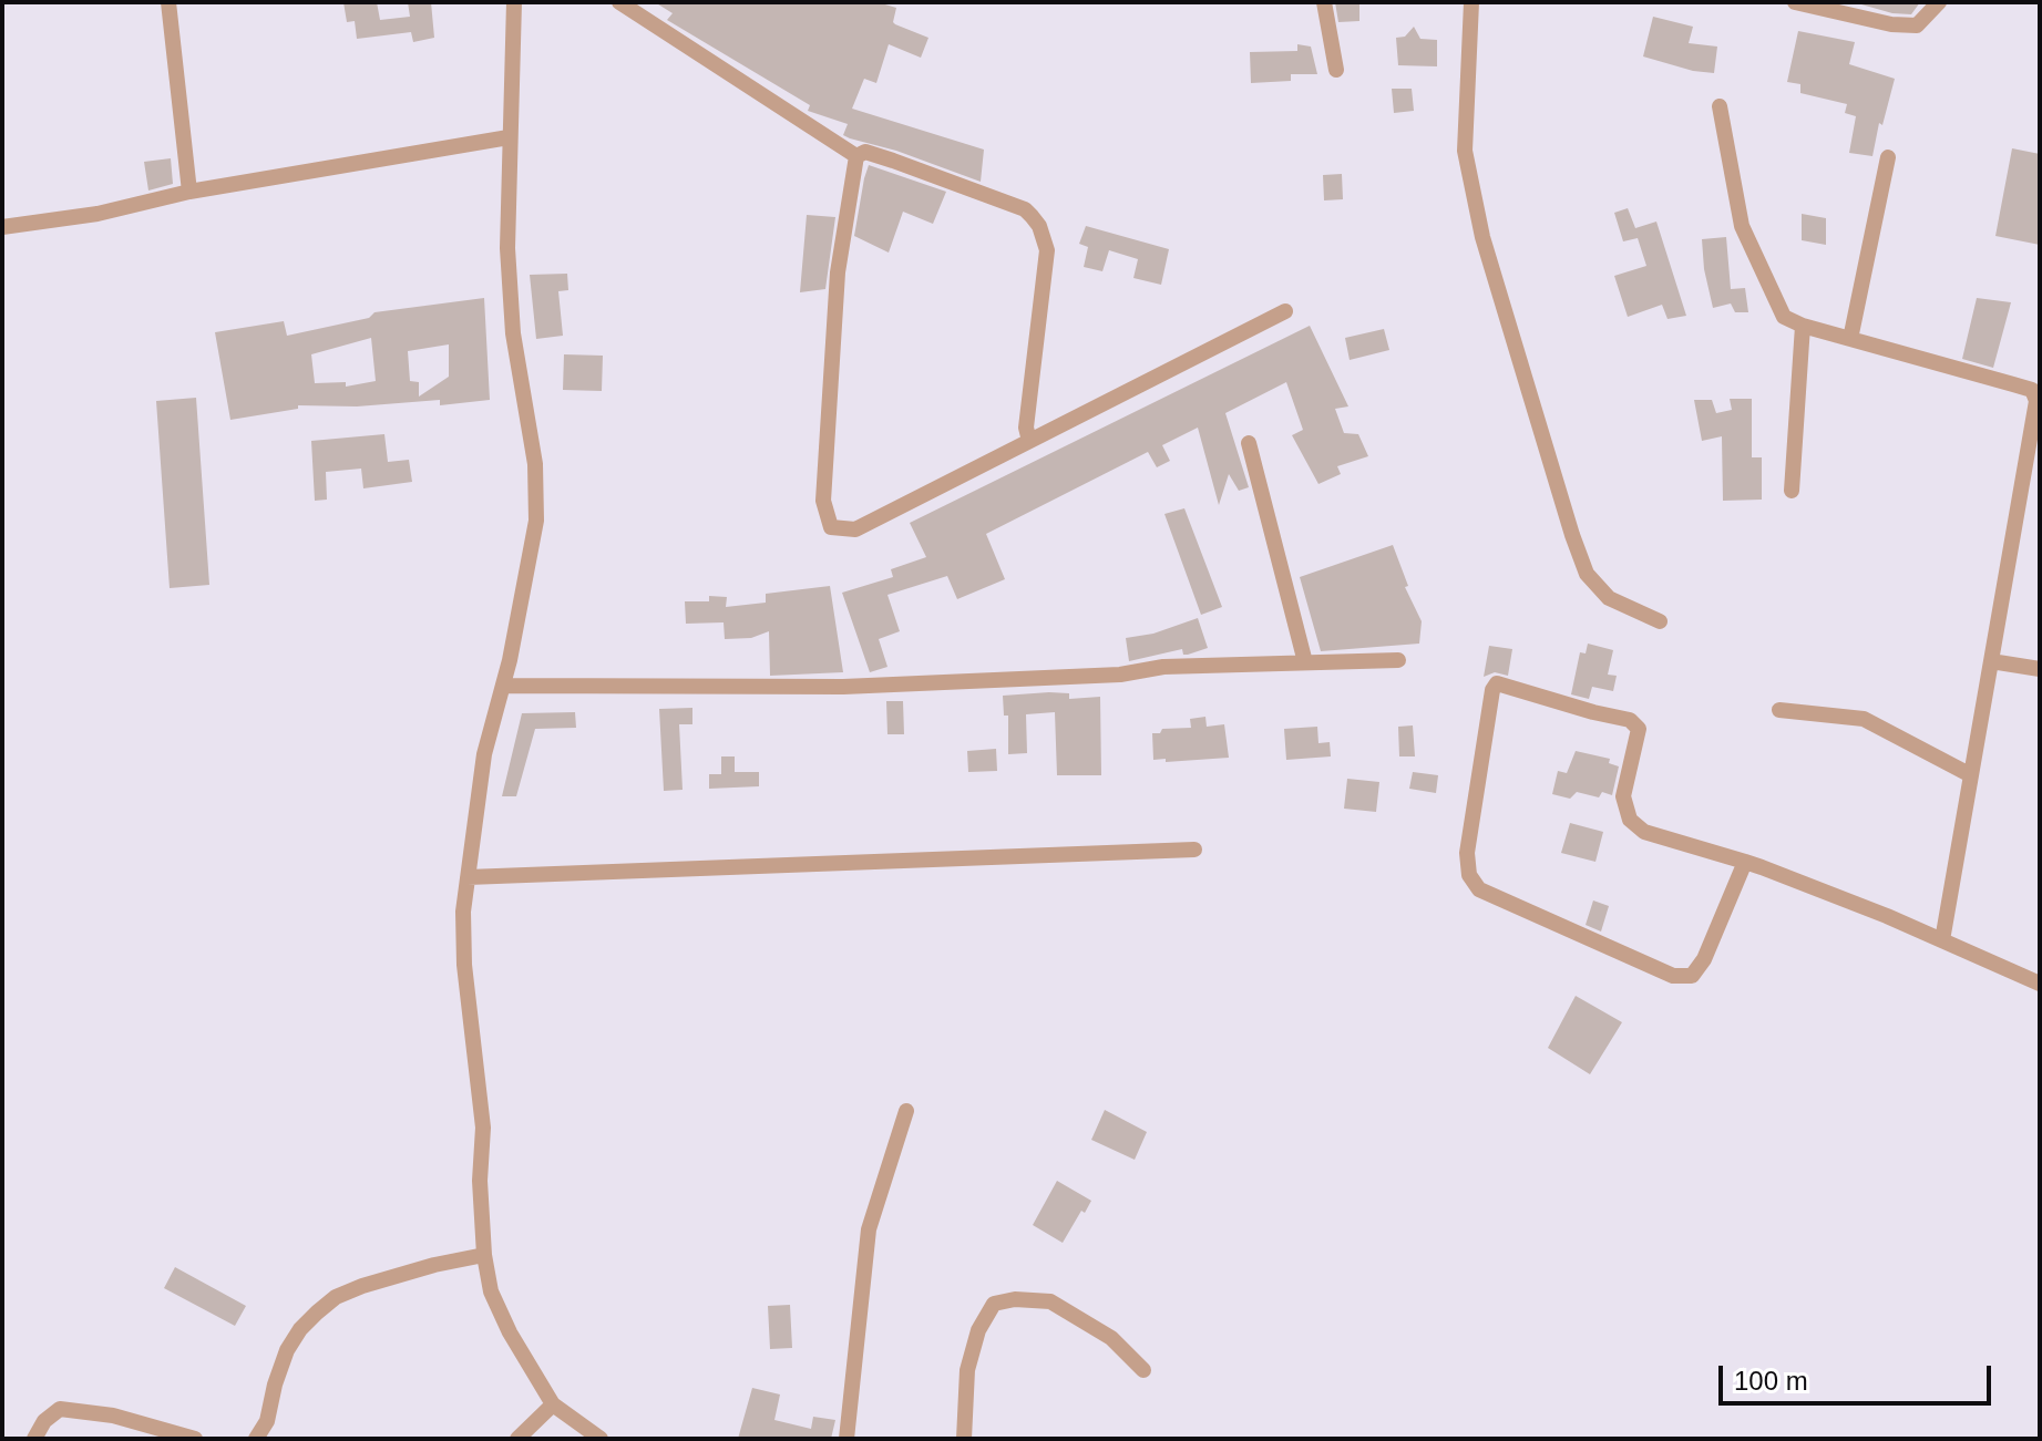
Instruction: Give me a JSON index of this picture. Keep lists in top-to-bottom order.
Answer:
{
  "scale_bar": "100 m"
}
